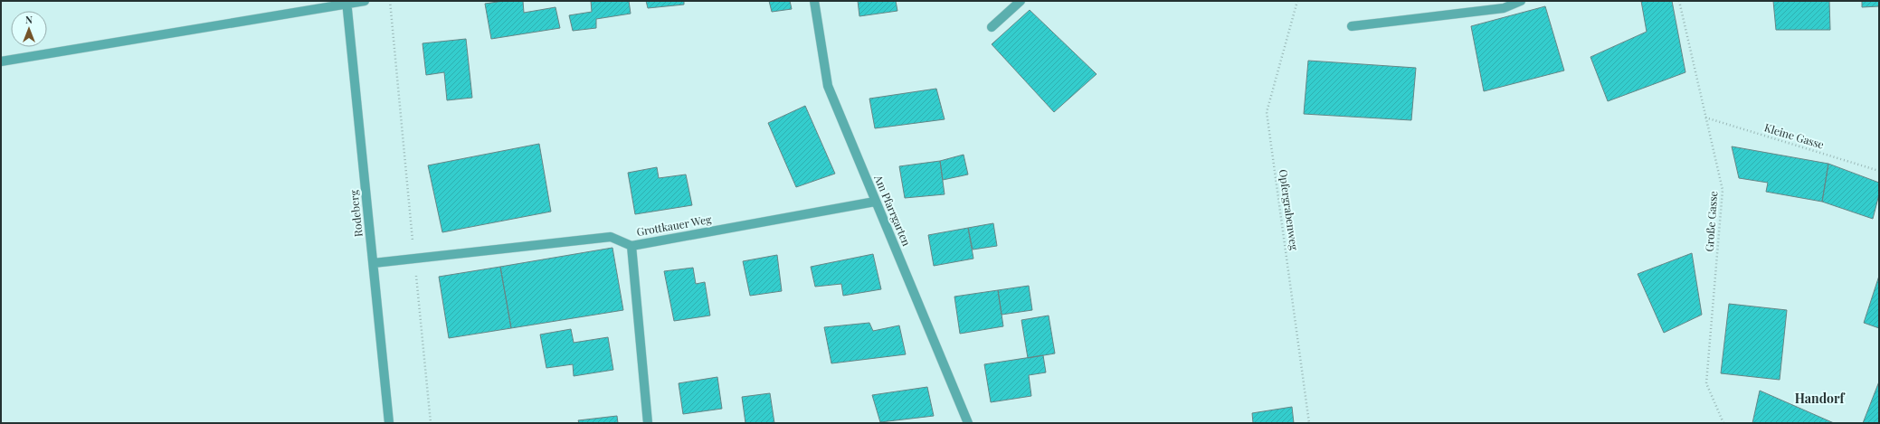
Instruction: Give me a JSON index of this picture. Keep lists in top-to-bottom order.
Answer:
{
  "streets": {
    "street": ["Am Pfarrgarten", "Rodeberg", "Grottkauer Weg"],
    "path": ["Kleine Gasse", "Opfergrabenweg", "Große Gasse"]
  },
  "crossings": [
    ["Kleine Gasse", "Große Gasse"],
    ["Am Pfarrgarten", "Grottkauer Weg"]
  ],
  "districts": ["Handorf"],
  "north": "top"
}
